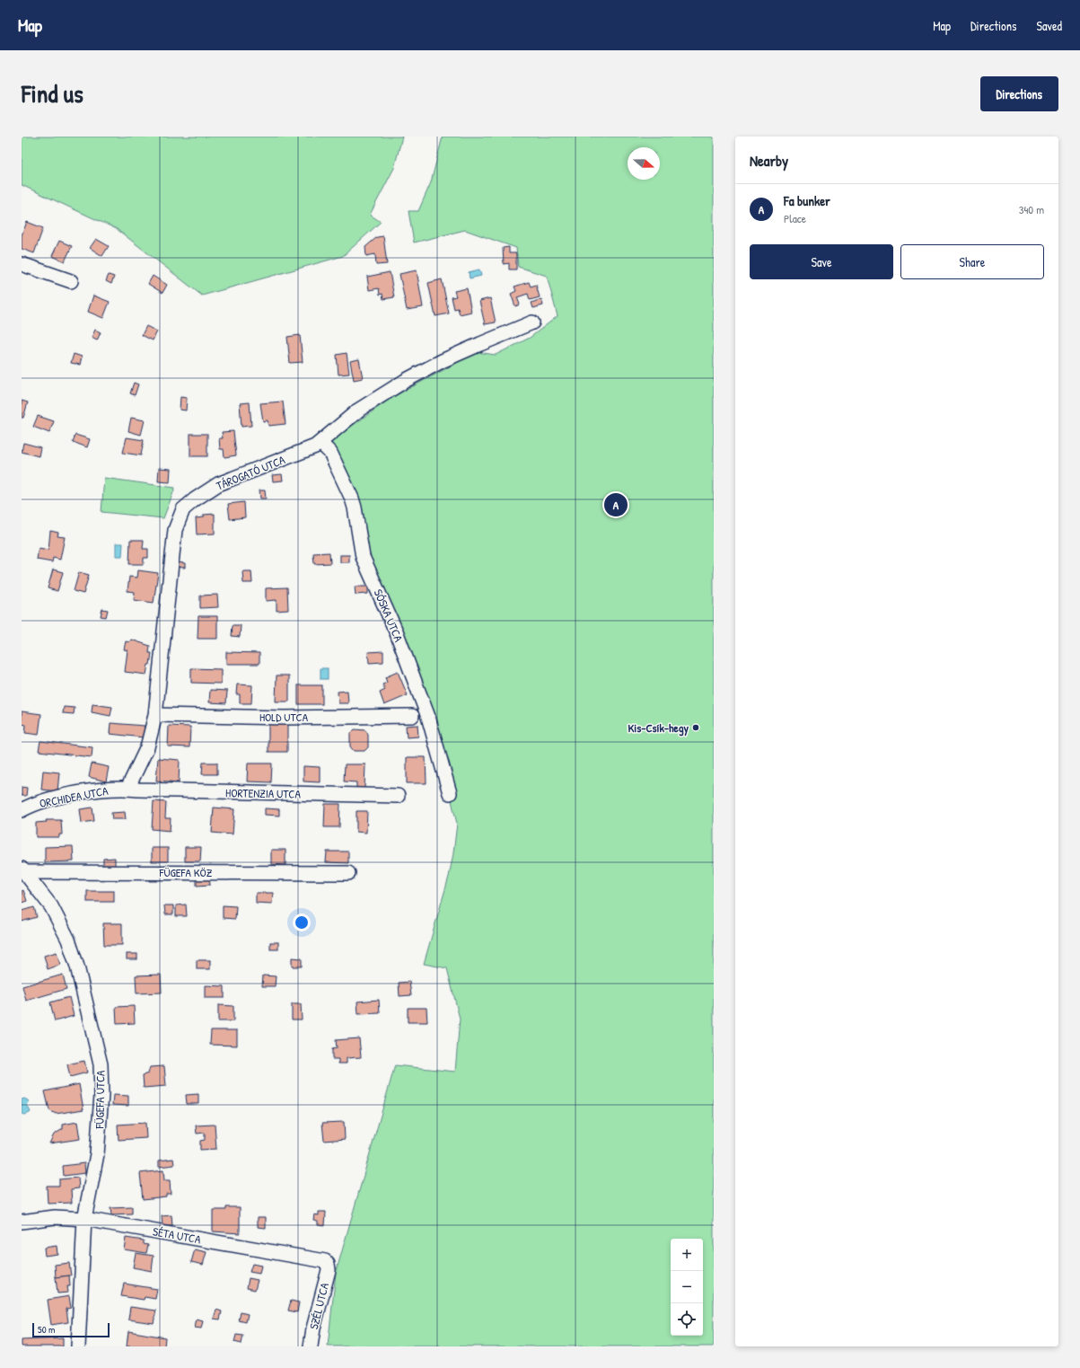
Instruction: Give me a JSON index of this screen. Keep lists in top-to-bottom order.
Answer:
{
  "streets": {
    "street": [
      "TÁROGATÓ UTCA",
      "SÓSKA UTCA",
      "HOLD UTCA",
      "HORTENZIA UTCA",
      "ORCHIDEA UTCA",
      "FÜGEFA KÖZ",
      "FÜGEFA UTCA",
      "SÉTA UTCA",
      "SZÉL UTCA"
    ]
  },
  "crossings": [
    ["TÁROGATÓ UTCA", "SÓSKA UTCA"],
    ["TÁROGATÓ UTCA", "HOLD UTCA"],
    ["TÁROGATÓ UTCA", "HORTENZIA UTCA"],
    ["TÁROGATÓ UTCA", "ORCHIDEA UTCA"],
    ["HORTENZIA UTCA", "ORCHIDEA UTCA"],
    ["FÜGEFA KÖZ", "FÜGEFA UTCA"],
    ["FÜGEFA UTCA", "SÉTA UTCA"],
    ["SÉTA UTCA", "SZÉL UTCA"]
  ],
  "places": ["Kis-Csík-hegy"],
  "scale_bar": "50 m",
  "north": "right",
  "page": {
    "header": "Map",
    "nav": ["Map", "Directions", "Saved"],
    "title": "Find us",
    "buttons": [
      "Directions",
      ["Save", "Share"]
    ],
    "heading": "Nearby",
    "list": [
      {
        "mark": "A",
        "name": "Fa bunker",
        "note": "Place",
        "value": "340 m"
      }
    ],
    "pins": "A",
    "map_buttons": ["+", "−"],
    "scale": "50 m"
  }
}
